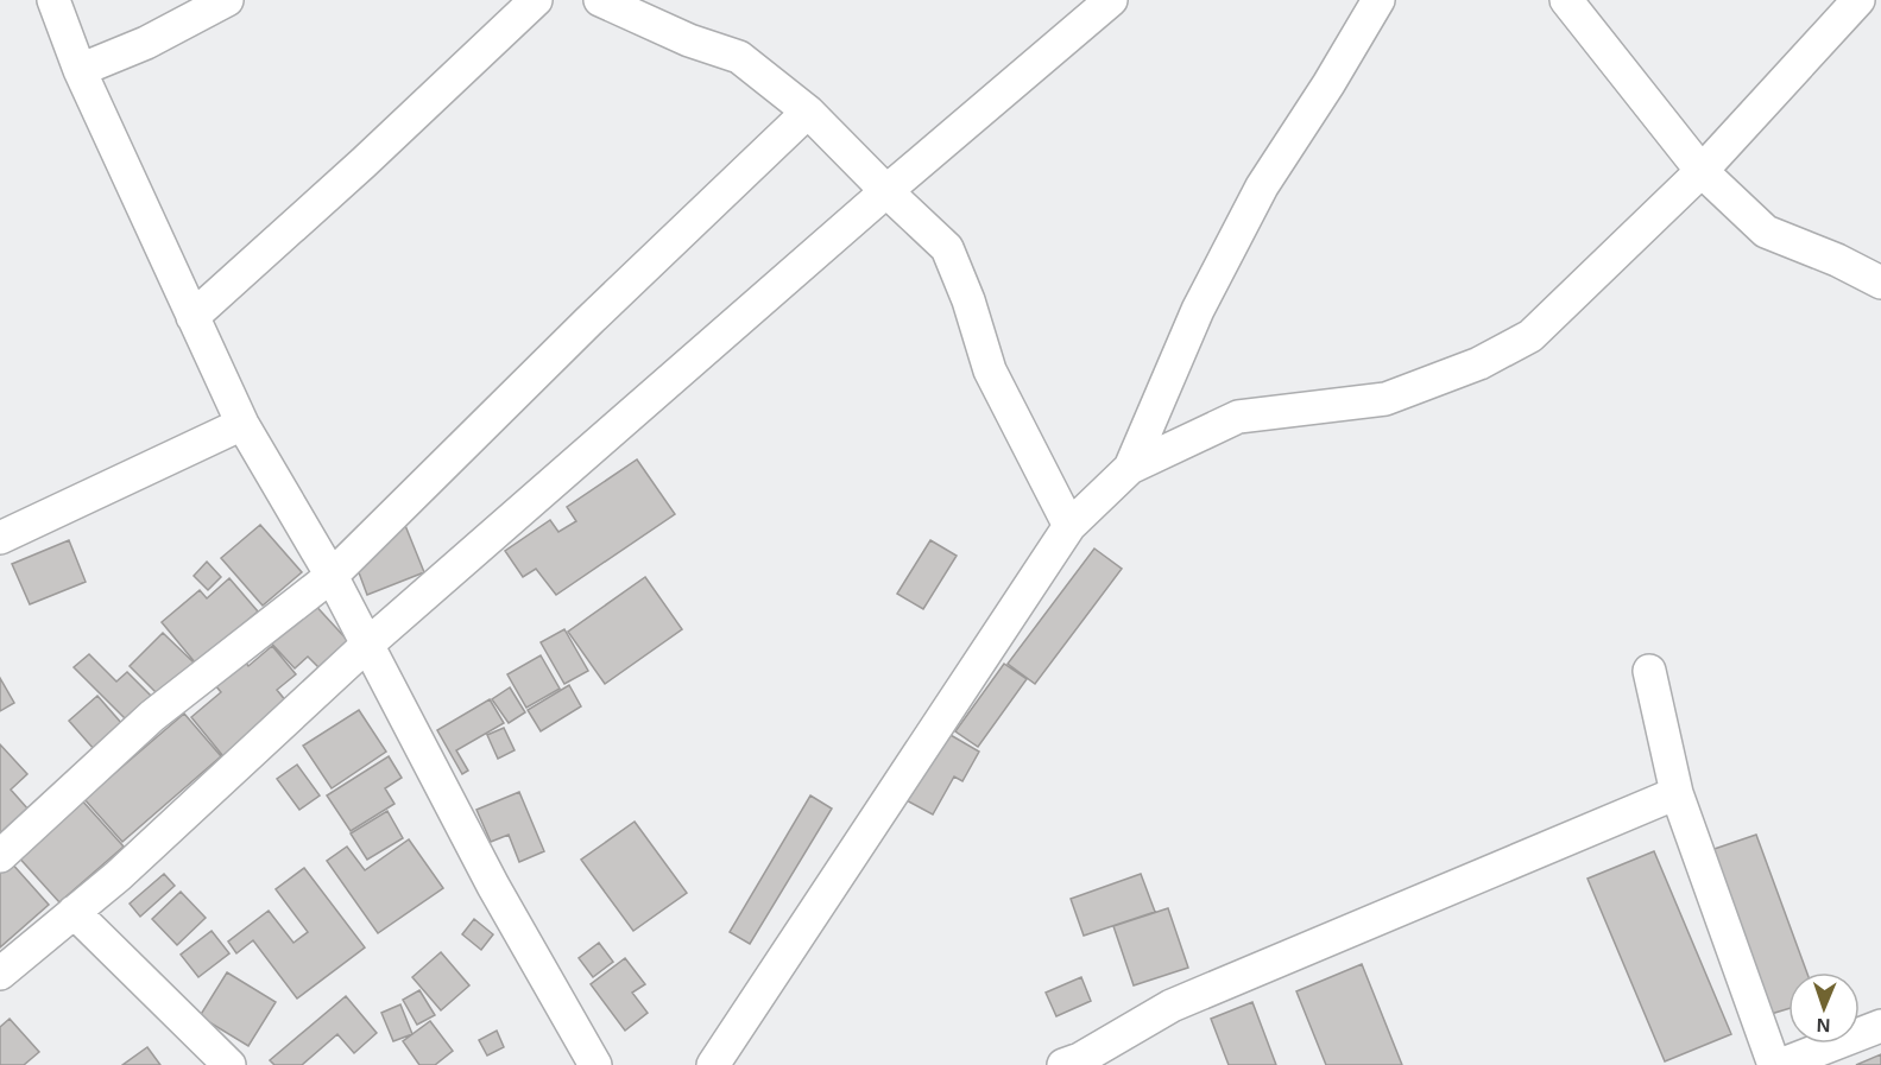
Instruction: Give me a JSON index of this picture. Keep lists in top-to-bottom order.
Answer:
{
  "north": "bottom"
}
